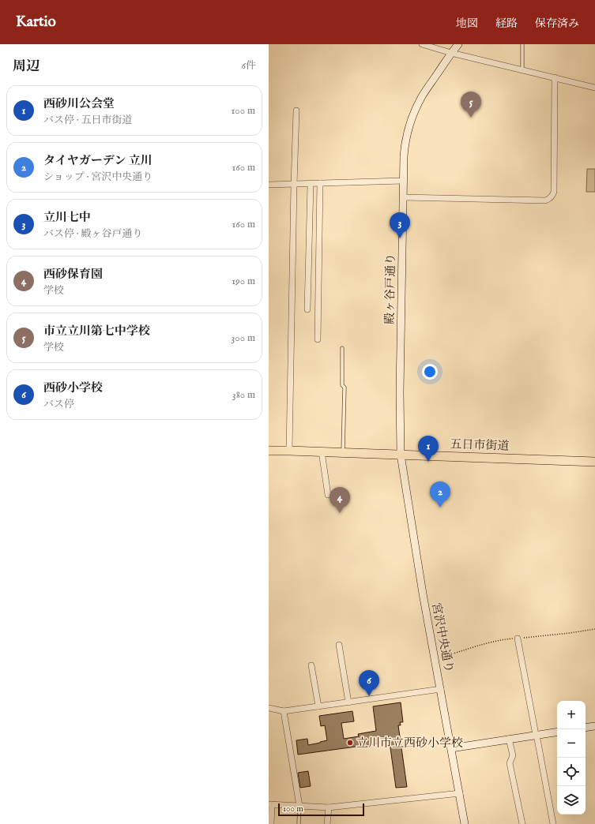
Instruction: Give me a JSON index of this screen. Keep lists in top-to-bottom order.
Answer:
{
  "streets": {
    "main road": ["五日市街道"],
    "street": ["殿ヶ谷戸通り", "宮沢中央通り"]
  },
  "crossings": [
    ["殿ヶ谷戸通り", "五日市街道"],
    ["殿ヶ谷戸通り", "宮沢中央通り"],
    ["五日市街道", "宮沢中央通り"]
  ],
  "places": ["立川市立西砂小学校"],
  "scale_bar": "100 m",
  "page": {
    "header": "Kartio",
    "nav": ["地図", "経路", "保存済み"],
    "heading": ["周辺", "6件"],
    "list": [
      {
        "mark": "1",
        "name": "西砂川公会堂",
        "note": "バス停 · 五日市街道",
        "value": "100 m"
      },
      {
        "mark": "2",
        "name": "タイヤガーデン 立川",
        "note": "ショップ · 宮沢中央通り",
        "value": "160 m"
      },
      {
        "mark": "3",
        "name": "立川七中",
        "note": "バス停 · 殿ヶ谷戸通り",
        "value": "160 m"
      },
      {
        "mark": "4",
        "name": "西砂保育園",
        "note": "学校",
        "value": "190 m"
      },
      {
        "mark": "5",
        "name": "市立立川第七中学校",
        "note": "学校",
        "value": "300 m"
      },
      {
        "mark": "6",
        "name": "西砂小学校",
        "note": "バス停",
        "value": "380 m"
      }
    ],
    "pins": [
      "5",
      "3",
      "1",
      "2",
      "4",
      "6"
    ],
    "map_buttons": ["+", "−"],
    "scale": "100 m"
  }
}
